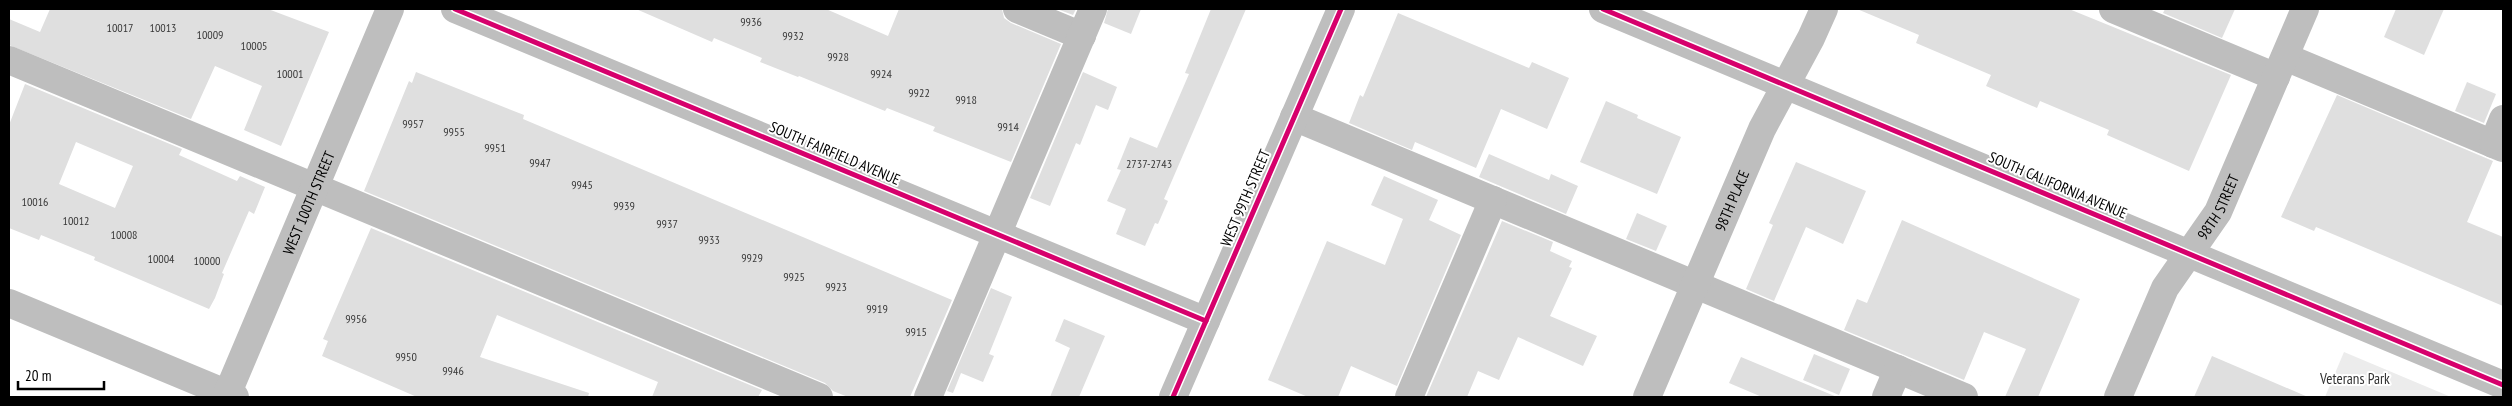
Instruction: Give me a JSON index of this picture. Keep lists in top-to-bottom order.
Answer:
{
  "streets": {
    "street": [
      "SOUTH FAIRFIELD AVENUE",
      "SOUTH CALIFORNIA AVENUE",
      "WEST 99TH STREET",
      "98TH PLACE",
      "WEST 100TH STREET",
      "98TH STREET"
    ]
  },
  "crossings": [
    ["SOUTH FAIRFIELD AVENUE", "WEST 99TH STREET"],
    ["SOUTH CALIFORNIA AVENUE", "98TH PLACE"],
    ["SOUTH CALIFORNIA AVENUE", "98TH STREET"]
  ],
  "parks": ["Veterans Park"],
  "house_numbers": [
    "9936",
    "10017",
    "10013",
    "10009",
    "9932",
    "10005",
    "9928",
    "10001",
    "9924",
    "9922",
    "9918",
    "9957",
    "9914",
    "9955",
    "9951",
    "9947",
    "2737-2743",
    "9945",
    "10016",
    "9939",
    "10012",
    "9937",
    "10008",
    "9933",
    "9929",
    "10004",
    "10000",
    "9925",
    "9923",
    "9919",
    "9956",
    "9915",
    "9950",
    "9946"
  ],
  "scale_bar": "20 m"
}
